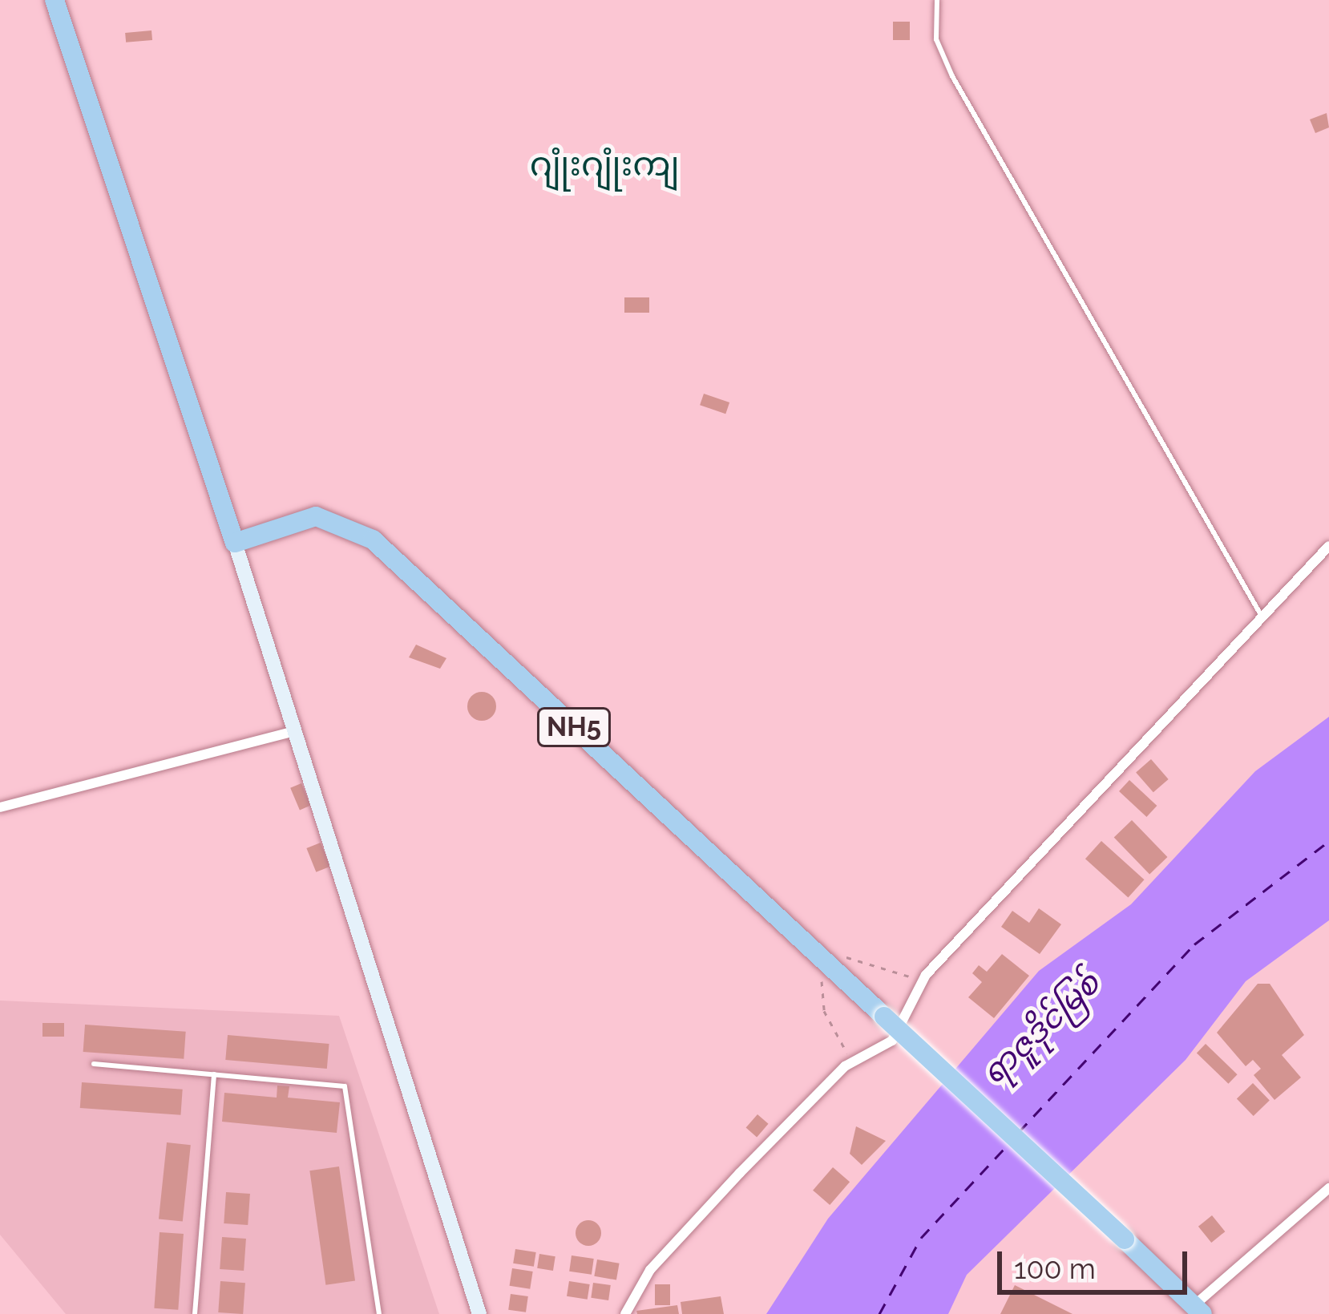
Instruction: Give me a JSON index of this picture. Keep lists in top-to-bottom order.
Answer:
{
  "streets": {
    "highway": ["NH5"]
  },
  "districts": ["ဂျုံးဂျုံးကျ"],
  "water": ["ရာဇူဒိုင်မြစ်"],
  "scale_bar": "100 m"
}
